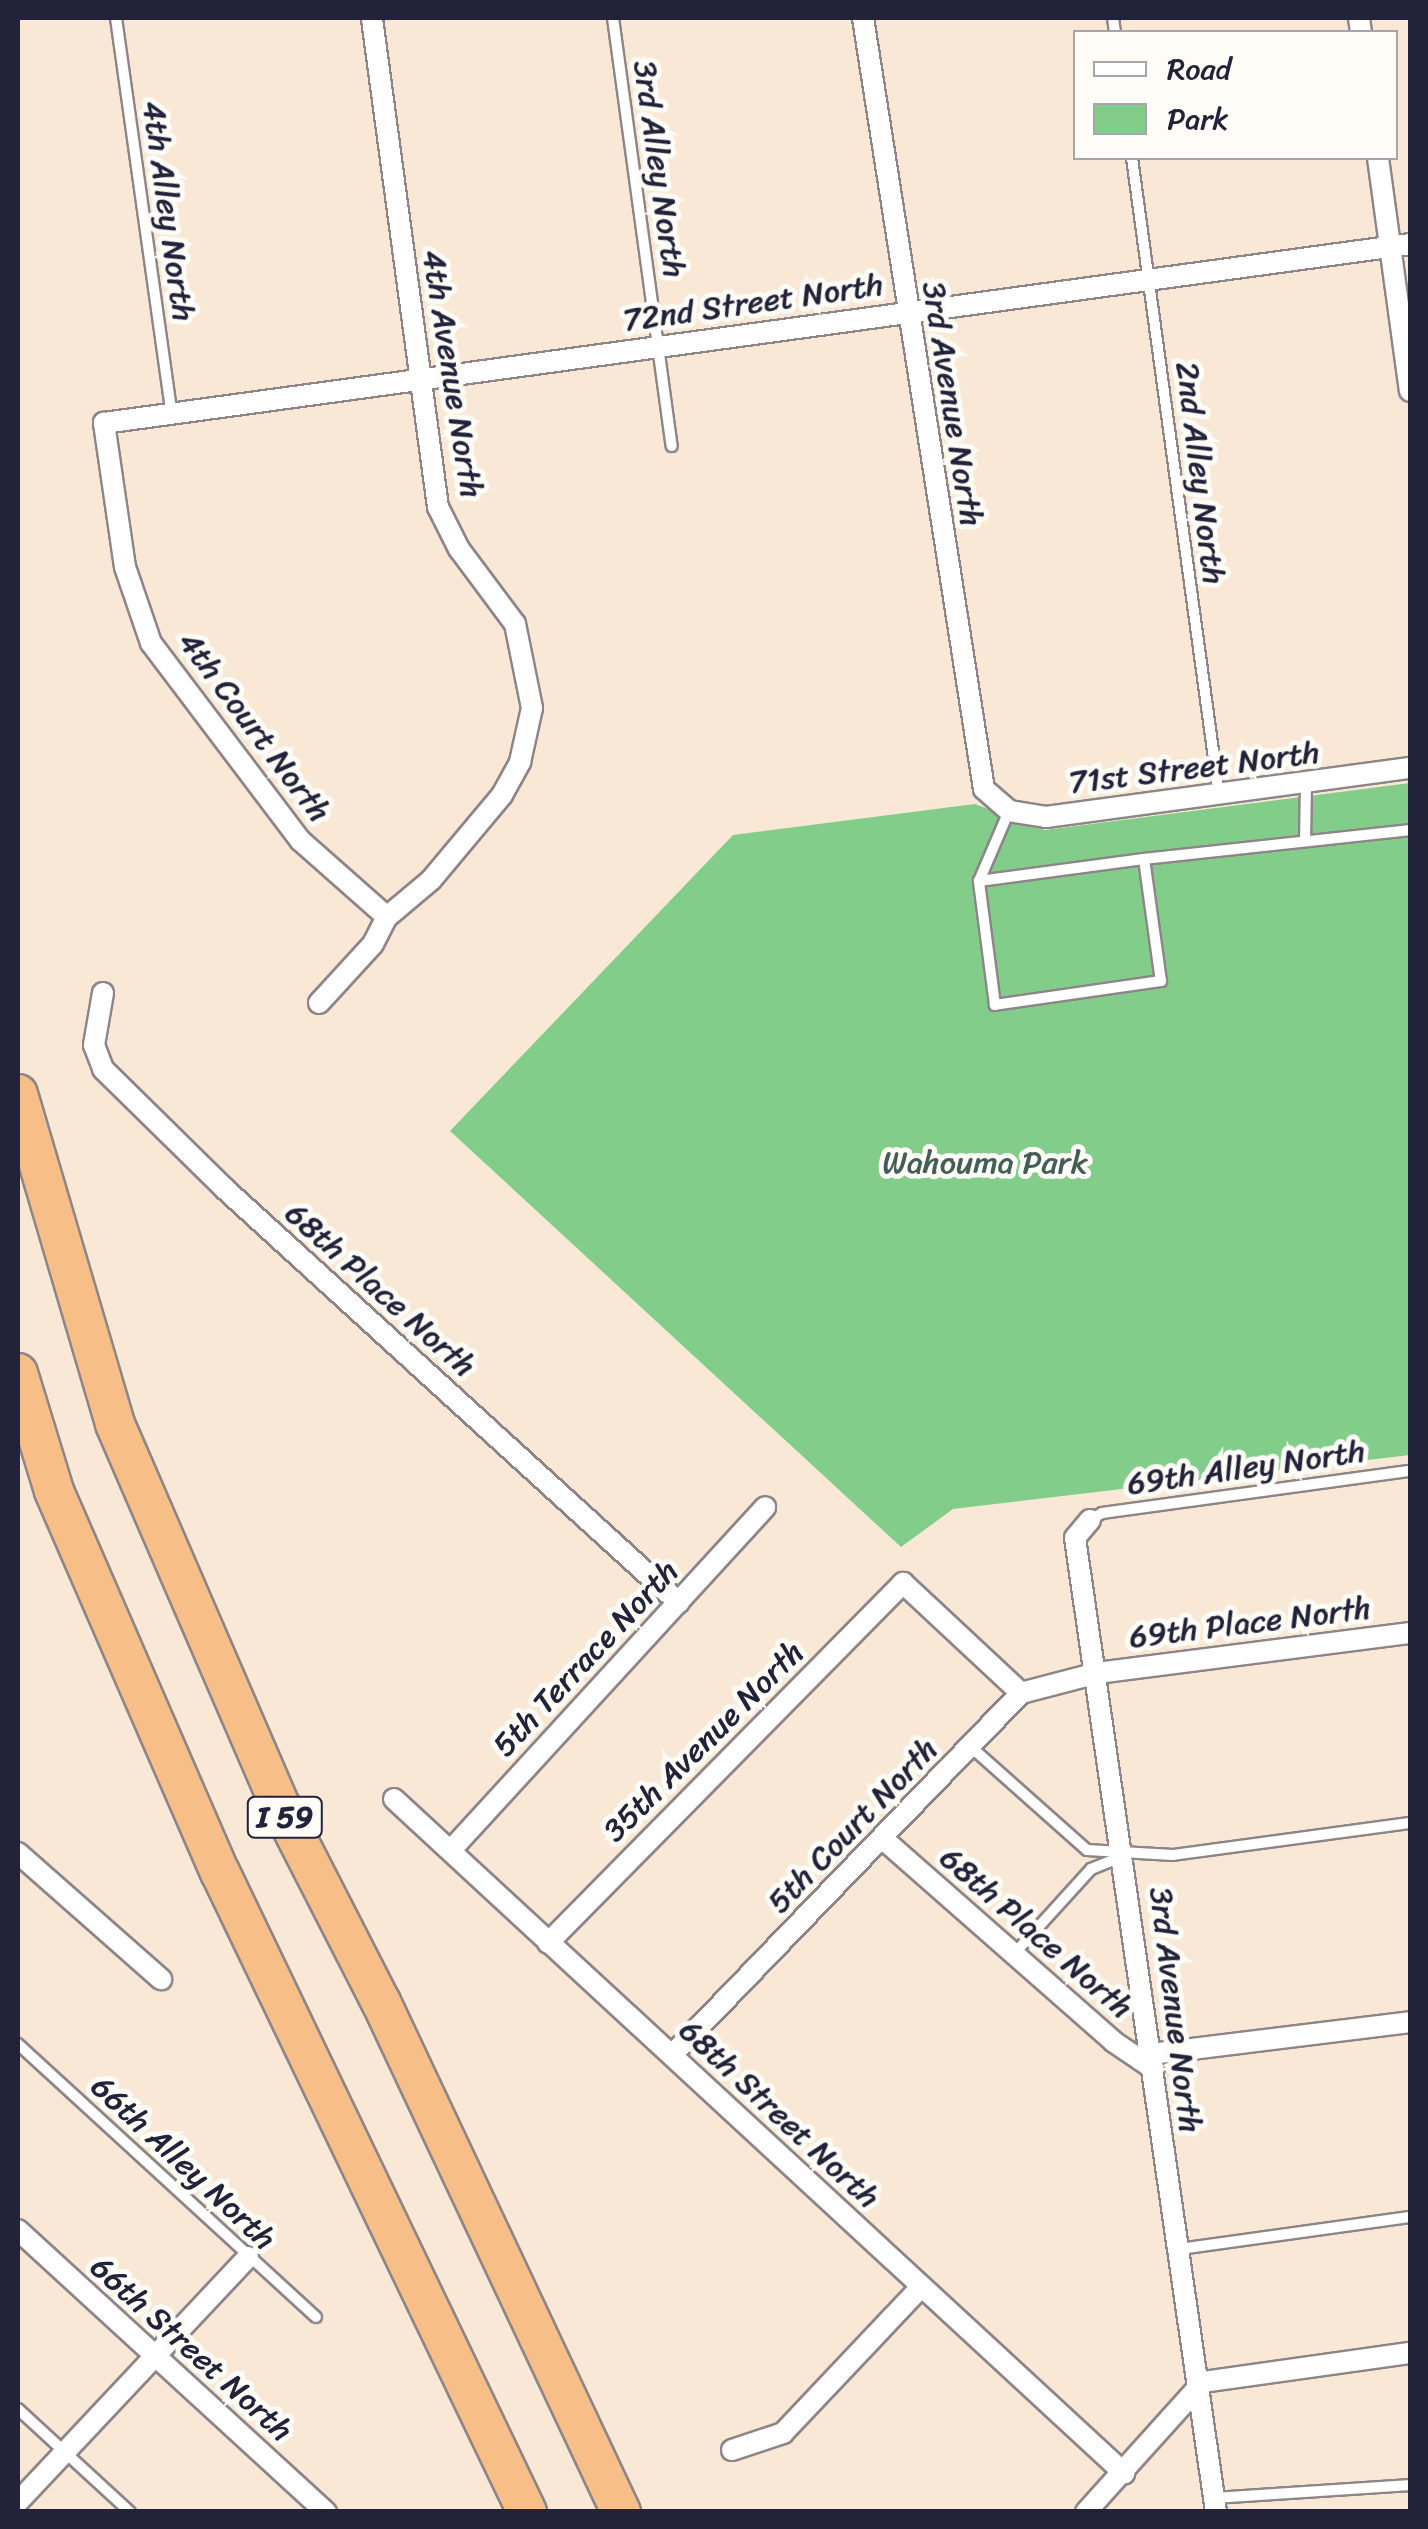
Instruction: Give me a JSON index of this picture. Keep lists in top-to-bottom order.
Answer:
{
  "streets": {
    "highway": ["I 59"],
    "street": [
      "72nd Street North",
      "4th Avenue North",
      "3rd Avenue North",
      "4th Court North",
      "71st Street North",
      "68th Place North",
      "69th Place North",
      "5th Terrace North",
      "35th Avenue North",
      "5th Court North",
      "68th Street North",
      "66th Street North"
    ],
    "lane": [
      "3rd Alley North",
      "4th Alley North",
      "2nd Alley North",
      "69th Alley North",
      "66th Alley North"
    ]
  },
  "crossings": [
    ["3rd Alley North", "72nd Street North"],
    ["4th Alley North", "72nd Street North"],
    ["72nd Street North", "4th Avenue North"],
    ["72nd Street North", "3rd Avenue North"],
    ["72nd Street North", "2nd Alley North"],
    ["72nd Street North", "4th Court North"],
    ["4th Avenue North", "4th Court North"],
    ["3rd Avenue North", "71st Street North"],
    ["3rd Avenue North", "68th Place North"],
    ["3rd Avenue North", "69th Alley North"],
    ["3rd Avenue North", "69th Place North"],
    ["2nd Alley North", "71st Street North"],
    ["68th Place North", "5th Terrace North"],
    ["68th Place North", "5th Court North"],
    ["5th Terrace North", "68th Street North"],
    ["35th Avenue North", "5th Court North"],
    ["35th Avenue North", "68th Street North"],
    ["5th Court North", "68th Street North"]
  ],
  "parks": ["Wahouma Park"],
  "legend": ["Road", "Park"]
}
